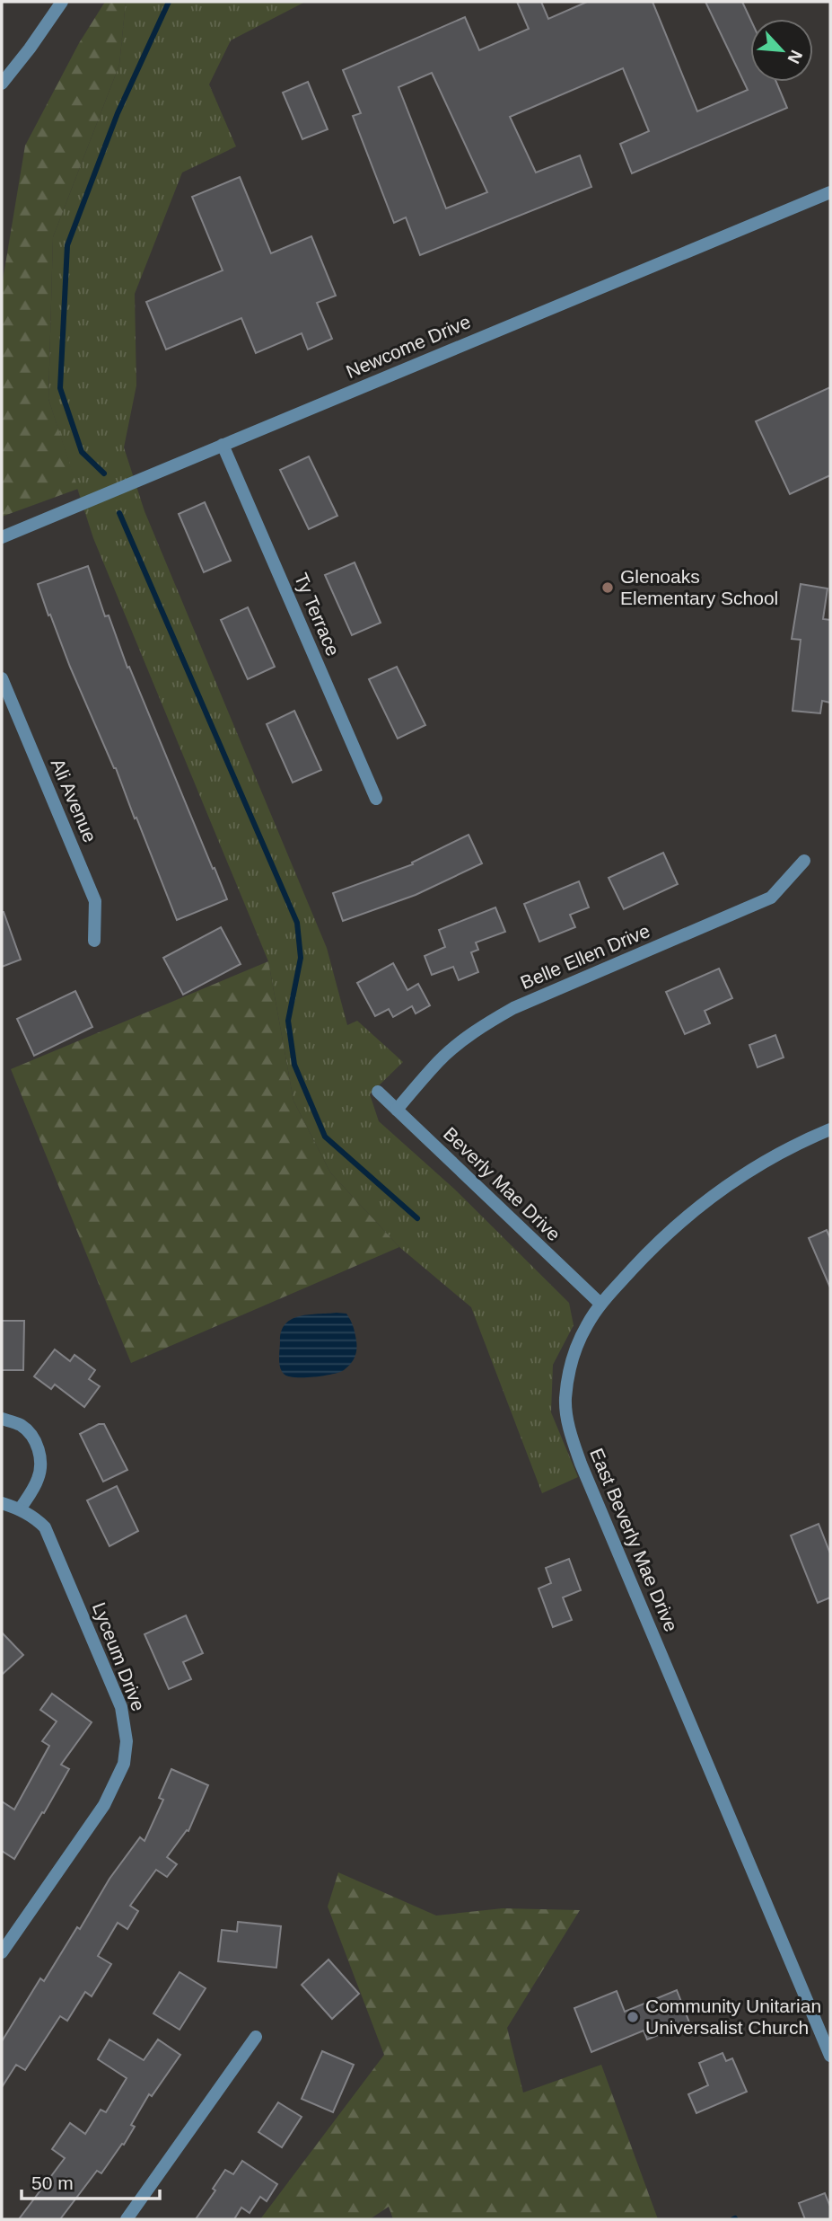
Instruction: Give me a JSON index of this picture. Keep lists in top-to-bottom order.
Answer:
{
  "streets": {
    "street": [
      "Newcome Drive",
      "Ty Terrace",
      "Ali Avenue",
      "Belle Ellen Drive",
      "Beverly Mae Drive",
      "East Beverly Mae Drive",
      "Lyceum Drive"
    ]
  },
  "crossings": [
    ["Newcome Drive", "Ty Terrace"],
    ["Belle Ellen Drive", "Beverly Mae Drive"],
    ["Beverly Mae Drive", "East Beverly Mae Drive"]
  ],
  "places": ["Glenoaks Elementary School", "Community Unitarian Universalist Church"],
  "scale_bar": "50 m",
  "north": "bottom right"
}
